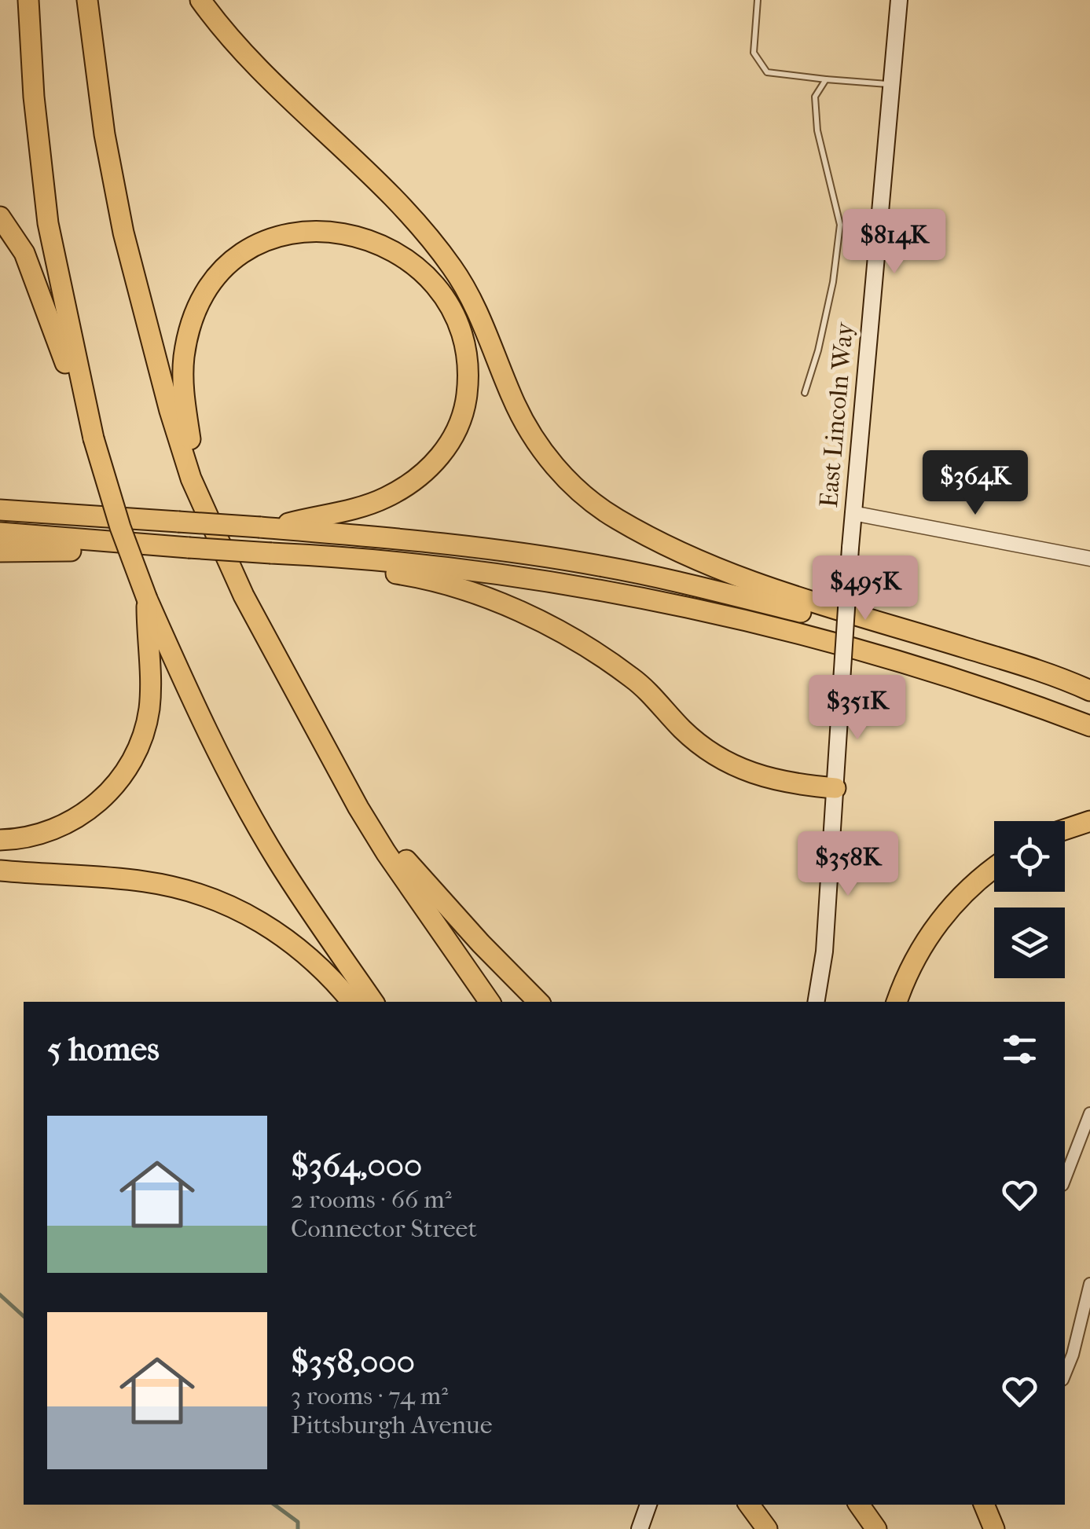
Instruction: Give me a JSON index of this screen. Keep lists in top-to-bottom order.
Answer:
{
  "streets": {
    "main road": ["East Lincoln Way"]
  },
  "page": {
    "price": [
      "$814K",
      "$364K",
      "$495K",
      "$351K",
      "$358K"
    ],
    "heading": "5 homes",
    "list": [
      {
        "name": "$364,000",
        "note": "2 rooms · 66 m² · Connector Street"
      },
      {
        "name": "$358,000",
        "note": "3 rooms · 74 m² · Pittsburgh Avenue"
      }
    ]
  }
}
